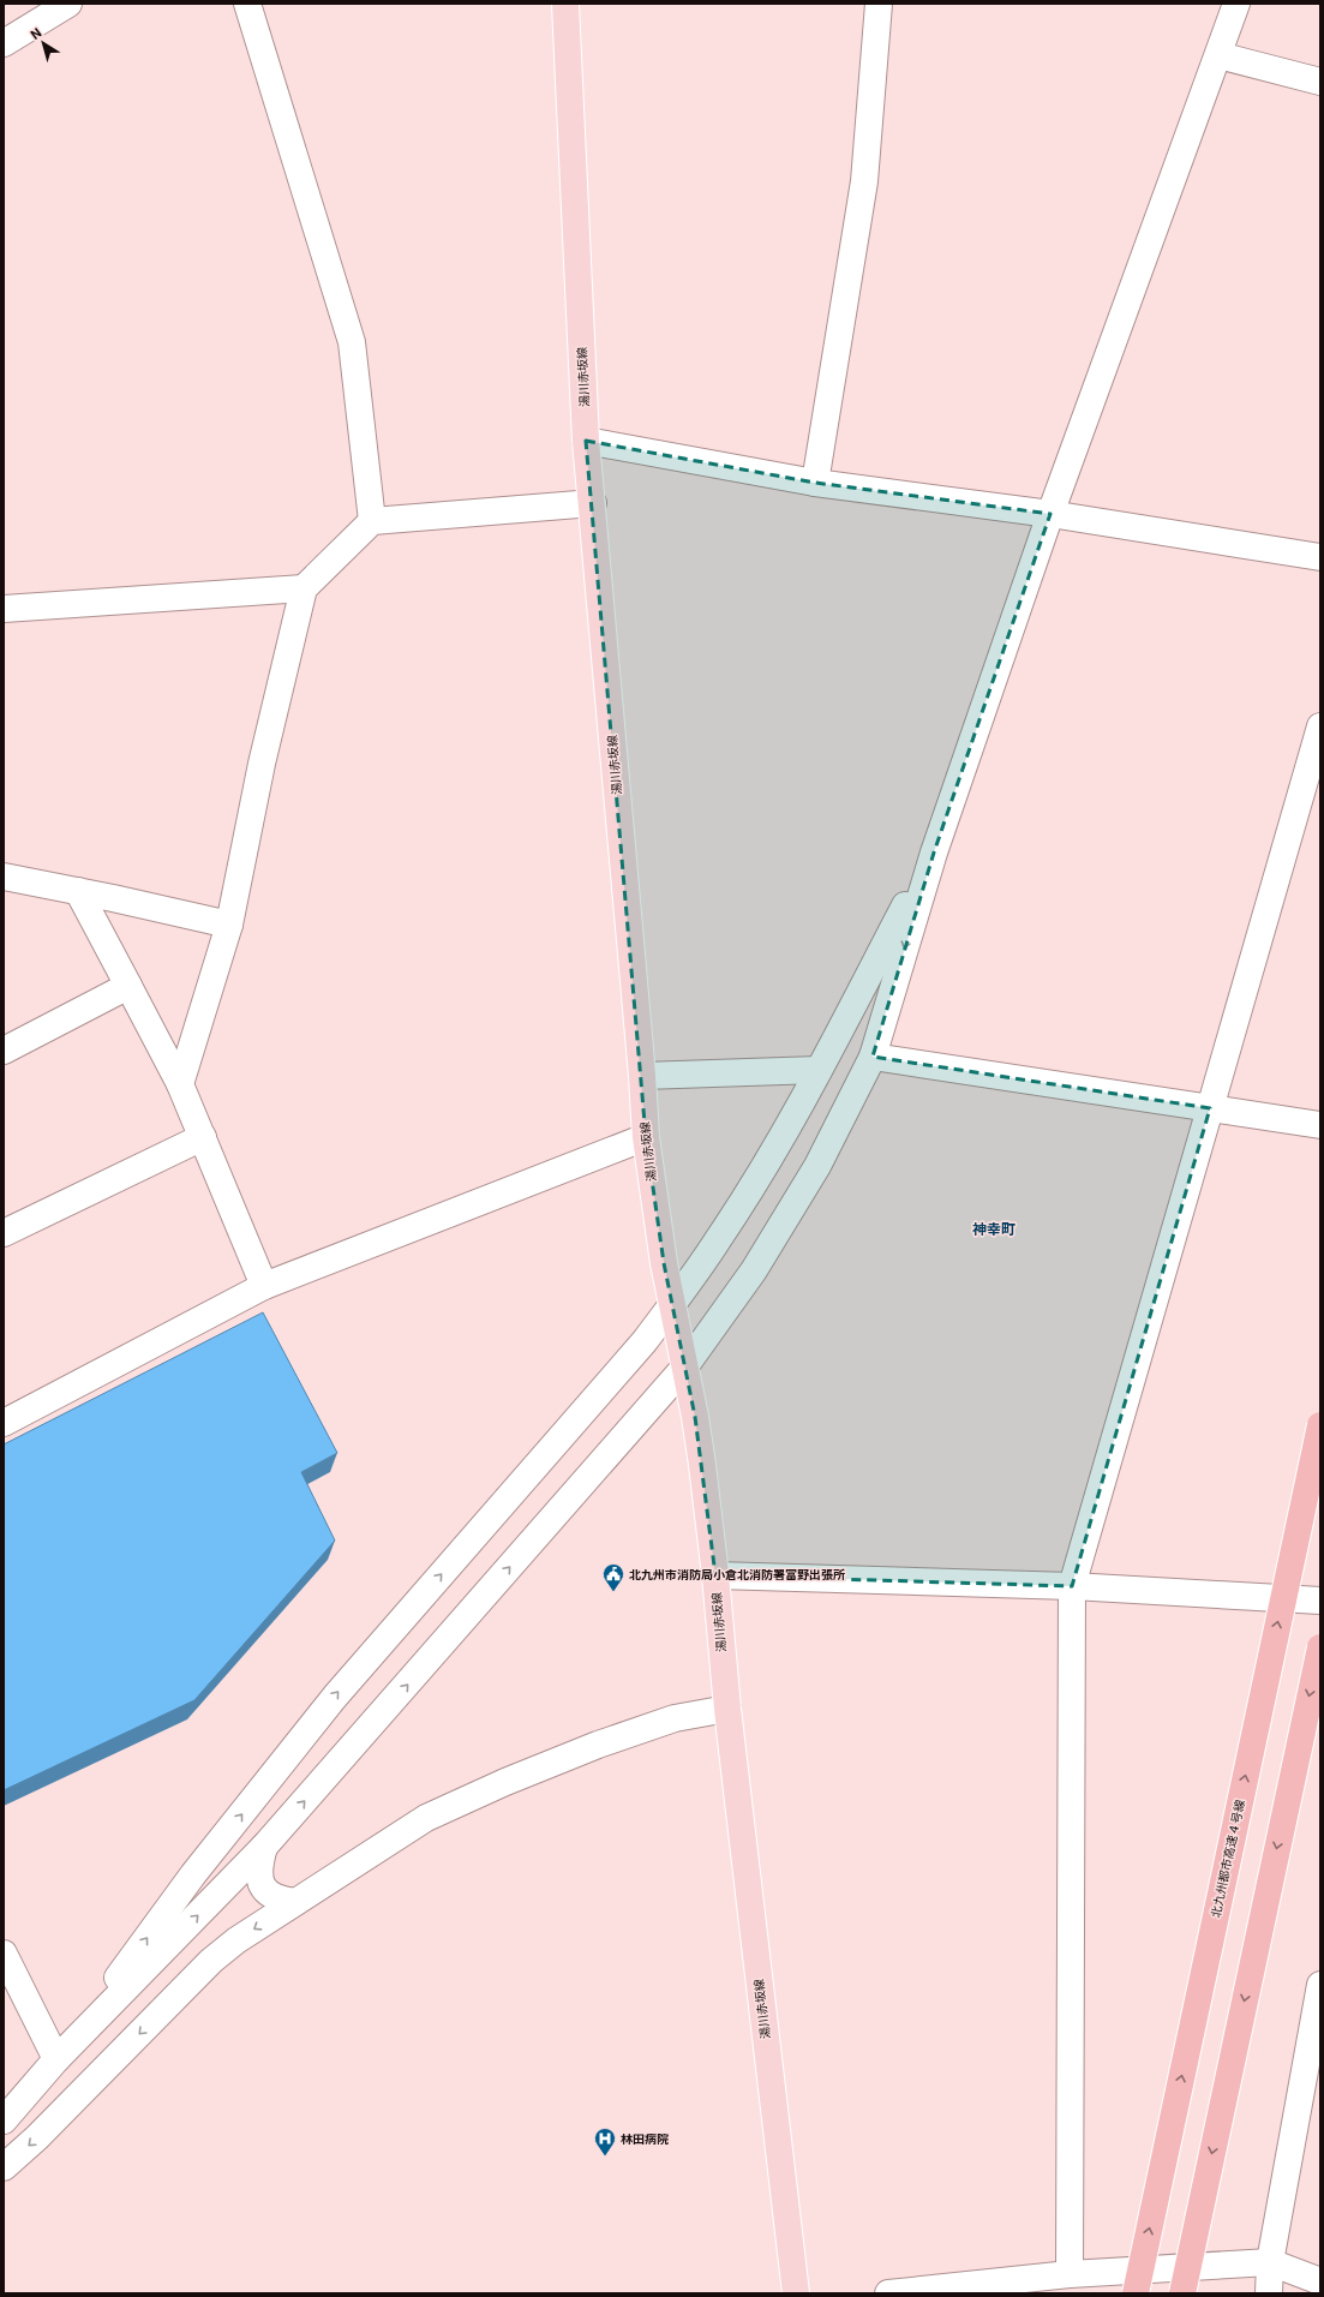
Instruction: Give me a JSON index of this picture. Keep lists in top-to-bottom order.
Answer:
{
  "streets": {
    "highway": ["北九州都市高速４号線"],
    "main road": ["湯川赤坂線"]
  },
  "districts": ["神幸町"],
  "places": {
    "public building": ["北九州市消防局小倉北消防署富野出張所"],
    "hospital": ["林田病院"]
  },
  "north": "top left"
}
